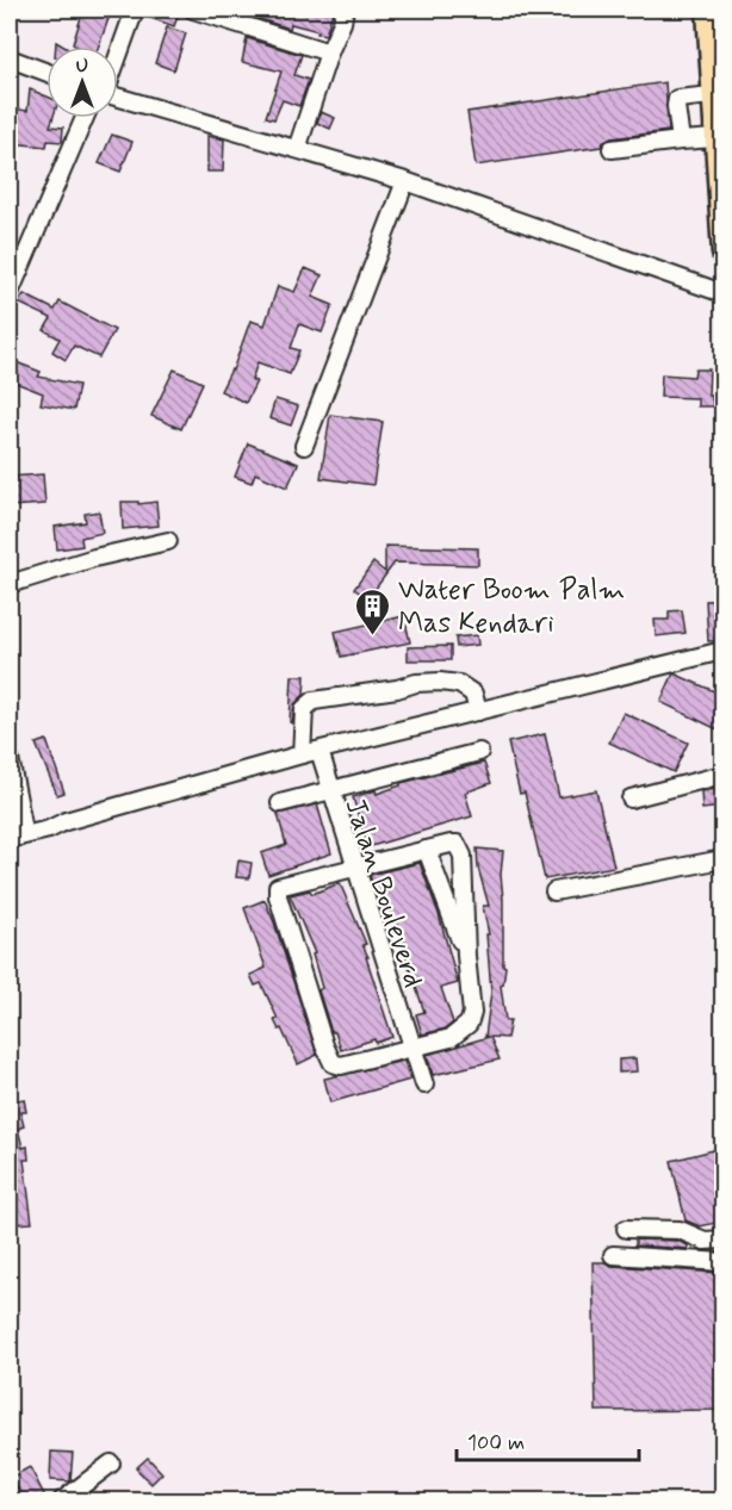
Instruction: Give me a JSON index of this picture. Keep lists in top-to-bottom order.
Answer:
{
  "streets": {
    "street": ["Jalan Bouleverd"]
  },
  "places": {
    "building": ["Water Boom Palm Mas Kendari"]
  },
  "scale_bar": "100 m",
  "north": "top"
}
